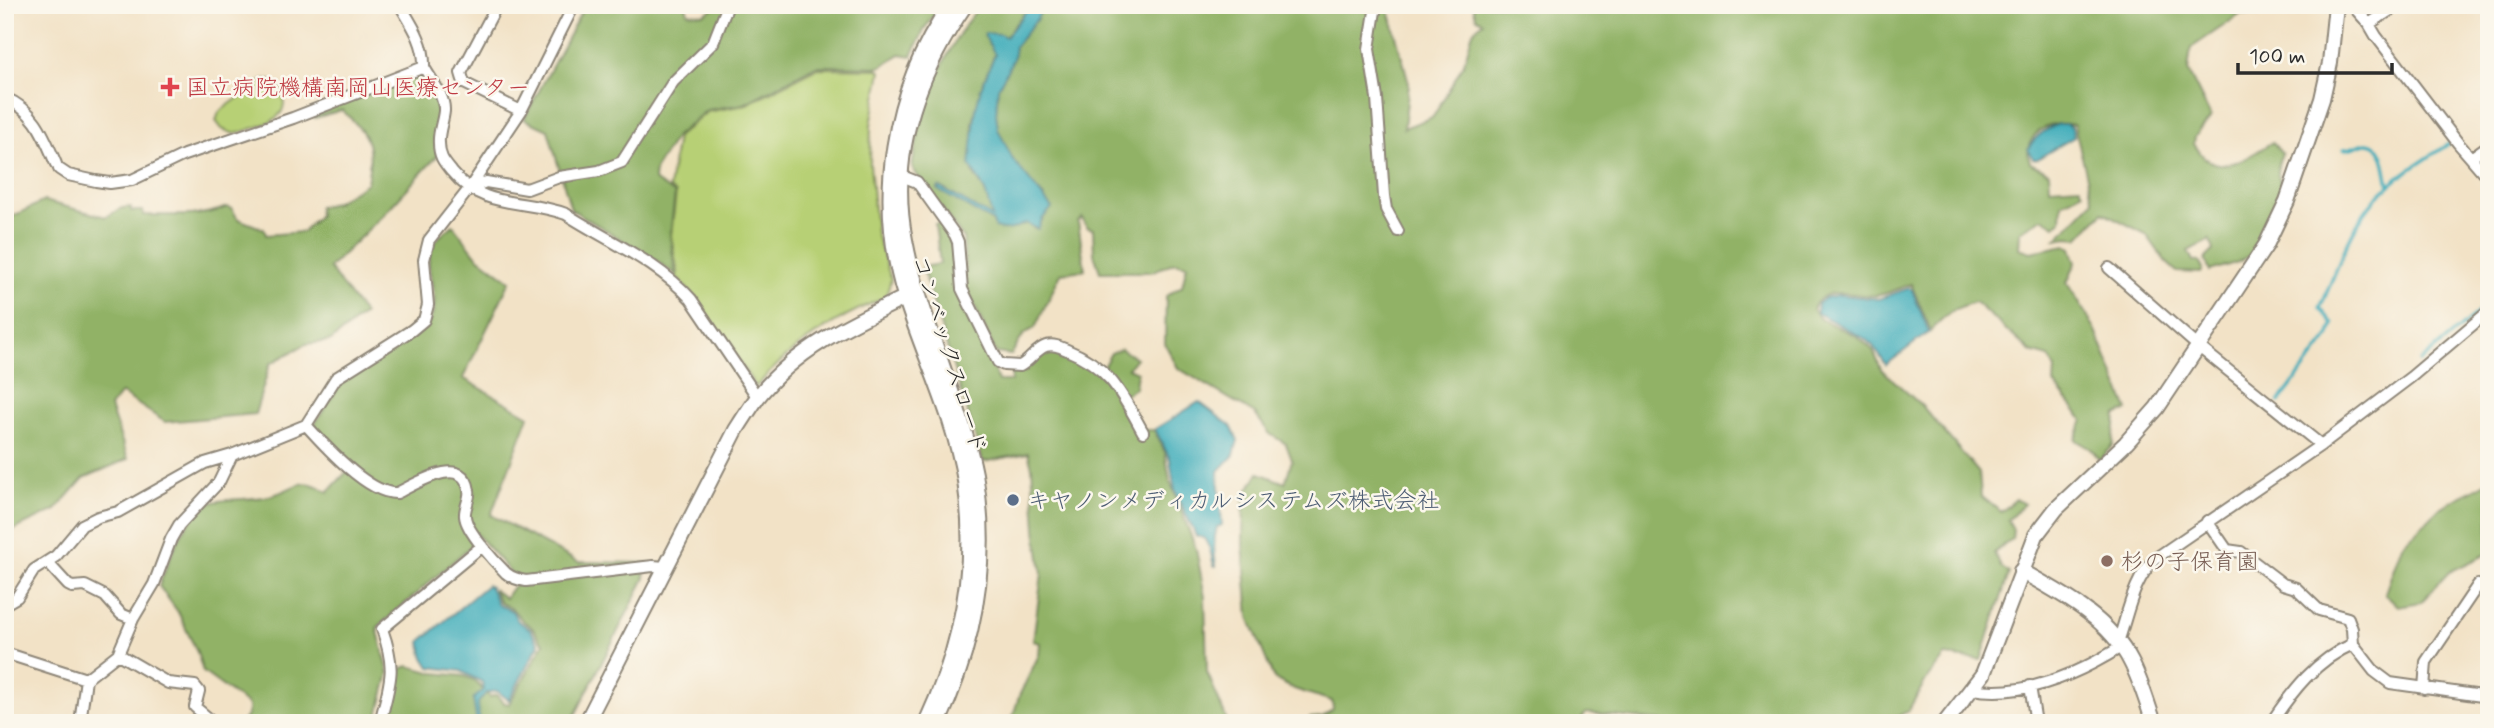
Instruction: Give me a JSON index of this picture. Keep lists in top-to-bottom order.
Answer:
{
  "streets": {
    "street": ["コンベックスロード"]
  },
  "places": {
    "health": ["国立病院機構南岡山医療センター"],
    "other": ["キヤノンメディカルシステムズ株式会社", "杉の子保育園"]
  },
  "scale_bar": "100 m"
}
